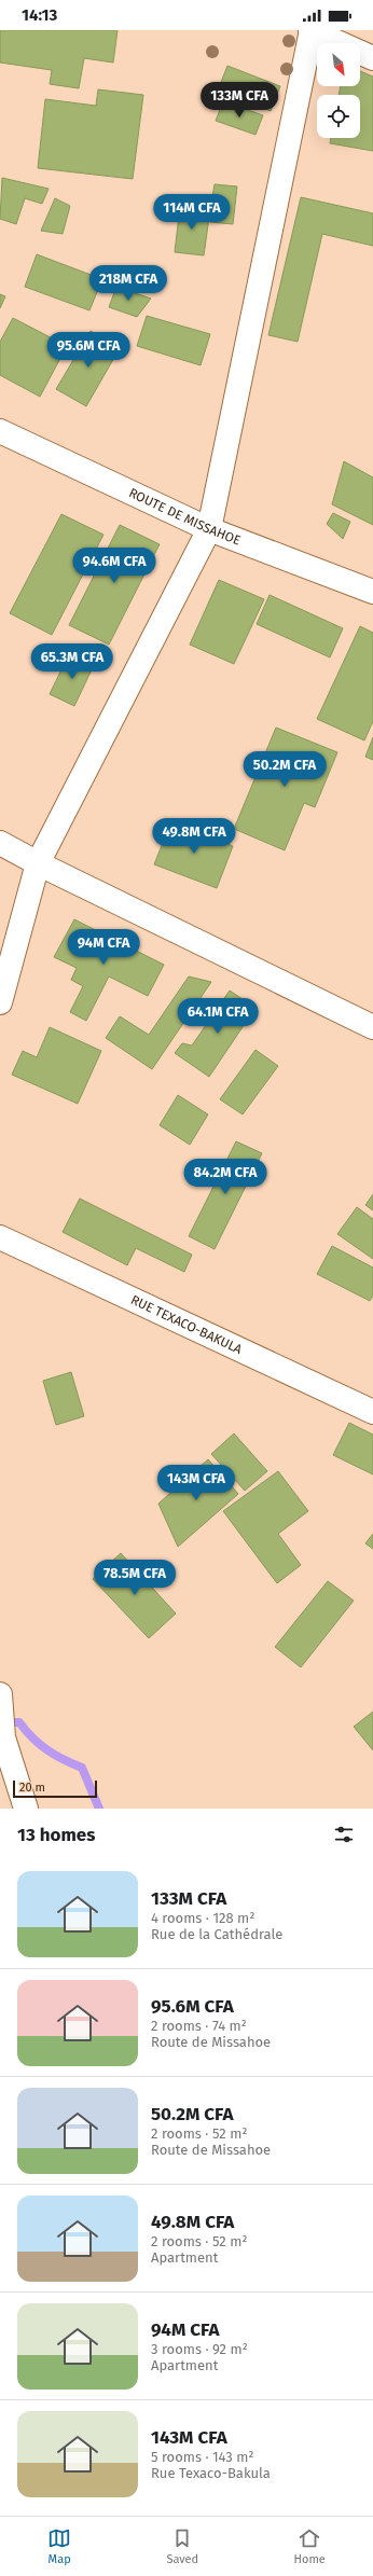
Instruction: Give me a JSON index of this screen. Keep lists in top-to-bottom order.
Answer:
{
  "streets": {
    "street": ["ROUTE DE MISSAHOE", "RUE TEXACO-BAKULA"]
  },
  "scale_bar": "20 m",
  "north": "bottom right",
  "page": {
    "status": "14:13",
    "price": [
      "133M CFA",
      "114M CFA",
      "218M CFA",
      "95.6M CFA",
      "94.6M CFA",
      "65.3M CFA",
      "50.2M CFA",
      "49.8M CFA",
      "94M CFA",
      "64.1M CFA",
      "84.2M CFA",
      "143M CFA",
      "78.5M CFA"
    ],
    "scale": "20 m",
    "heading": "13 homes",
    "list": [
      {
        "name": "133M CFA",
        "note": "4 rooms · 128 m² · Rue de la Cathédrale"
      },
      {
        "name": "95.6M CFA",
        "note": "2 rooms · 74 m² · Route de Missahoe"
      },
      {
        "name": "50.2M CFA",
        "note": "2 rooms · 52 m² · Route de Missahoe"
      },
      {
        "name": "49.8M CFA",
        "note": "2 rooms · 52 m² · Apartment"
      },
      {
        "name": "94M CFA",
        "note": "3 rooms · 92 m² · Apartment"
      },
      {
        "name": "143M CFA",
        "note": "5 rooms · 143 m² · Rue Texaco-Bakula"
      }
    ],
    "tabs": ["Map", "Saved", "Home"]
  }
}
